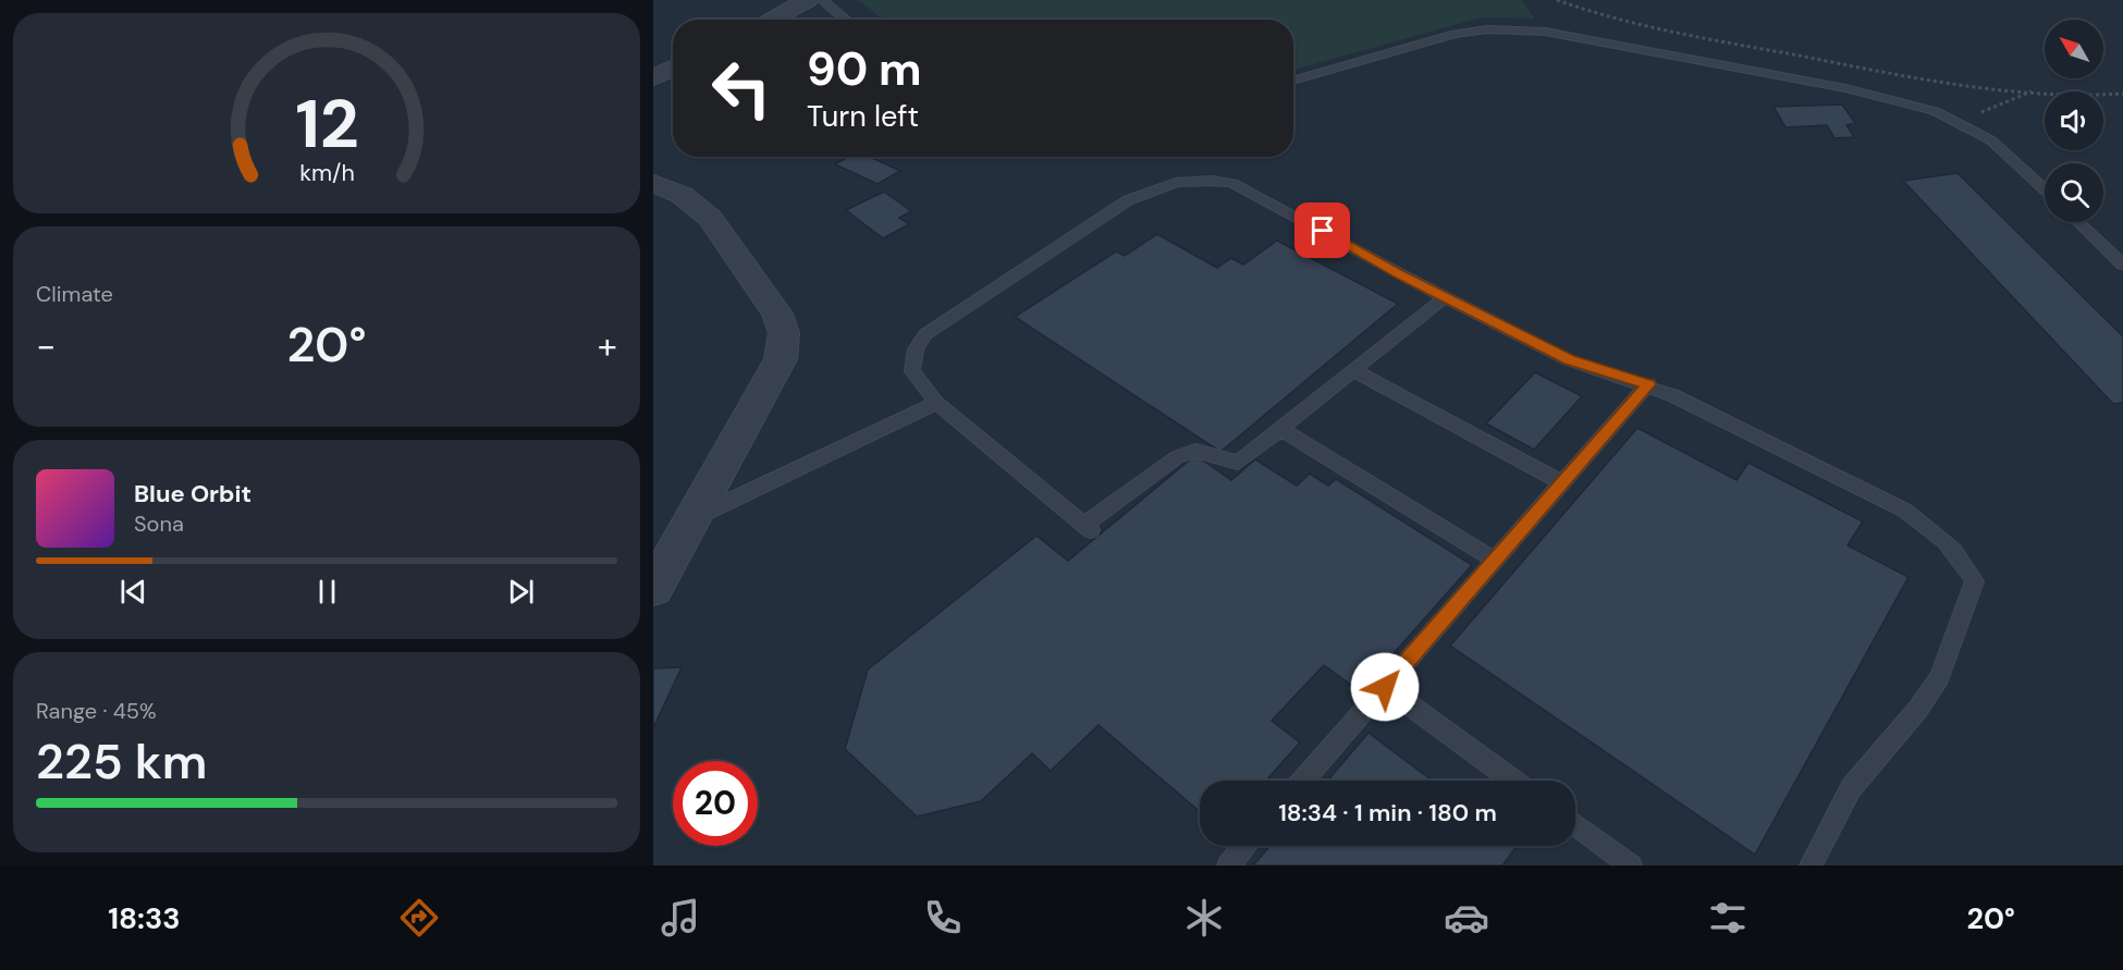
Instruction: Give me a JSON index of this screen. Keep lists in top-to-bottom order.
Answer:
{
  "north": "top left",
  "page": {
    "turn": ["90 m", "Turn left"],
    "tile": [
      "Climate",
      ["Range · 45%", "225 km"]
    ],
    "heat": ["−", "20°", "+"],
    "song": ["Blue Orbit", "Sona"],
    "limit": "20",
    "trip": "18:34 · 1 min · 180 m",
    "tabs": ["18:33", "20°"],
    "gauge": ["12", "km/h"]
  }
}
